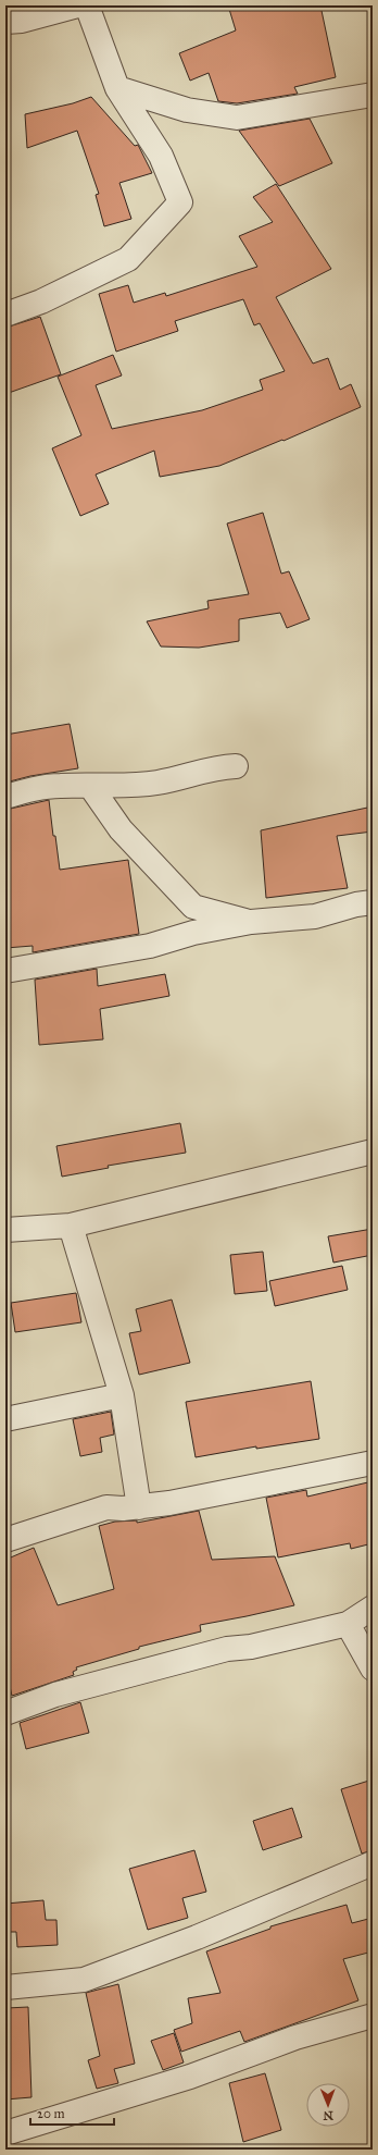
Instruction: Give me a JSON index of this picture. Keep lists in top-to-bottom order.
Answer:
{
  "scale_bar": "20 m",
  "north": "bottom"
}
